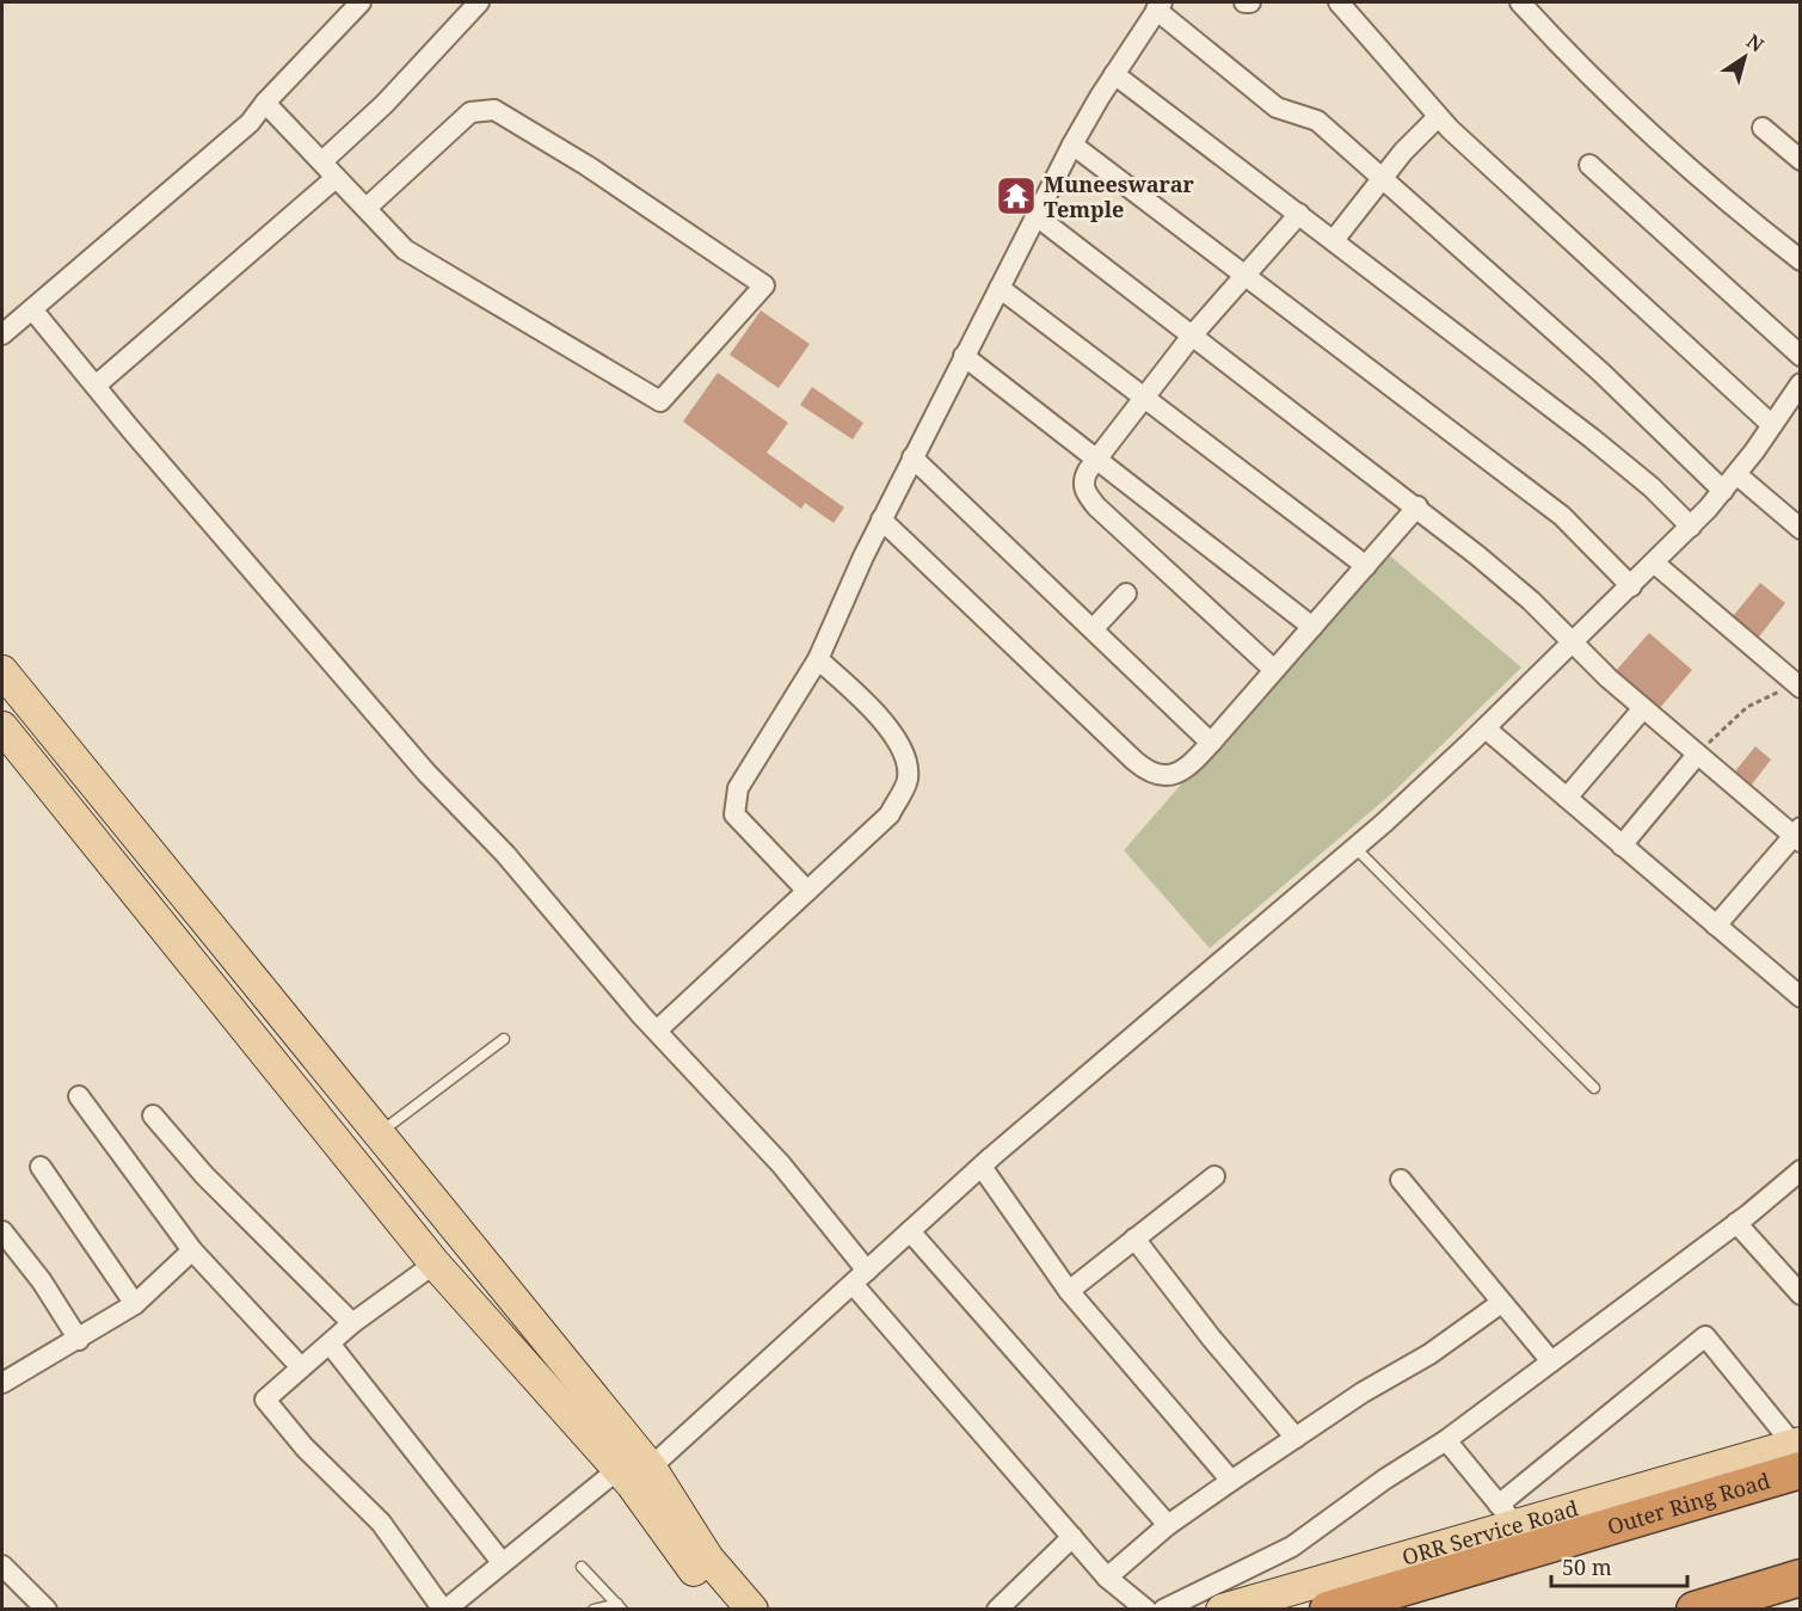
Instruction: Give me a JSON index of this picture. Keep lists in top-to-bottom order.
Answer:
{
  "streets": {
    "highway": ["Outer Ring Road"],
    "main road": ["ORR Service Road"]
  },
  "crossings": [
    ["Outer Ring Road", "ORR Service Road"]
  ],
  "places": {
    "temple": ["Muneeswarar Temple"]
  },
  "scale_bar": "50 m",
  "north": "top right"
}
